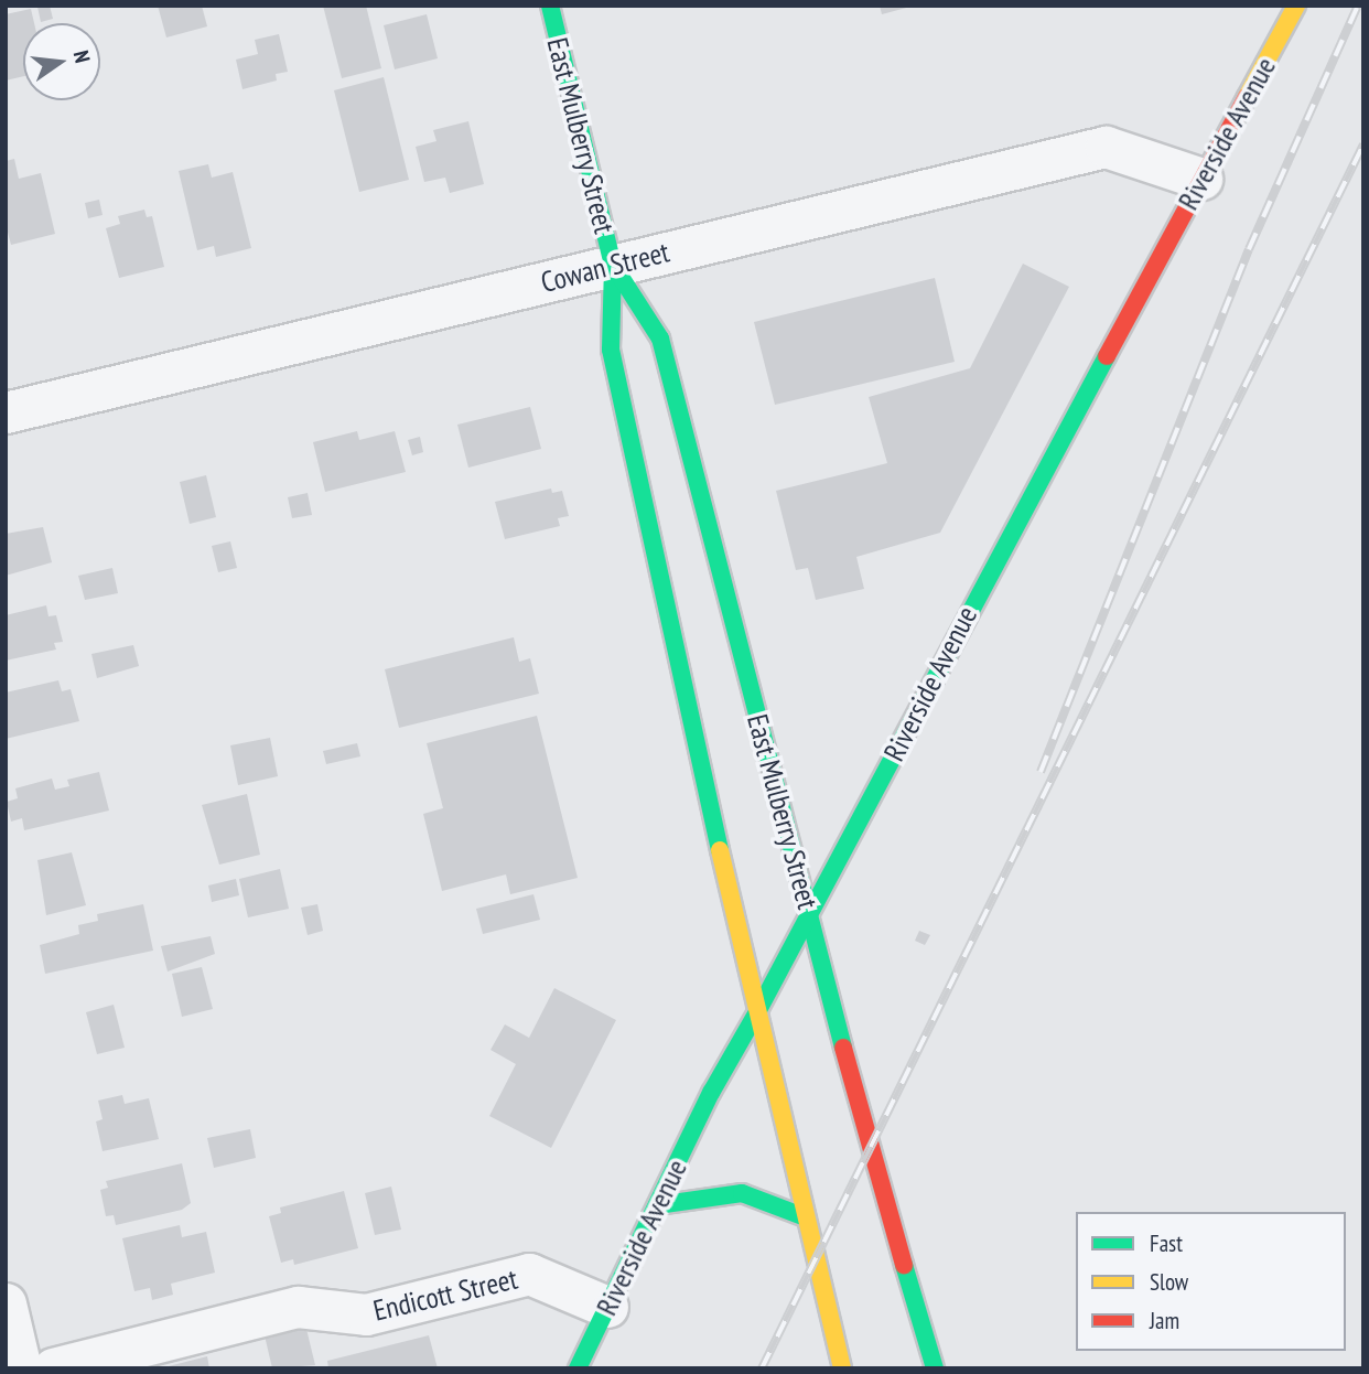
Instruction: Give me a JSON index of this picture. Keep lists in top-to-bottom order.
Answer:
{
  "streets": {
    "main road": ["Riverside Avenue", "East Mulberry Street"],
    "street": ["Cowan Street", "Endicott Street"]
  },
  "crossings": [
    ["Riverside Avenue", "East Mulberry Street"],
    ["Riverside Avenue", "Cowan Street"],
    ["Riverside Avenue", "Endicott Street"],
    ["East Mulberry Street", "Cowan Street"]
  ],
  "legend": ["Fast", "Slow", "Jam"],
  "north": "right"
}
